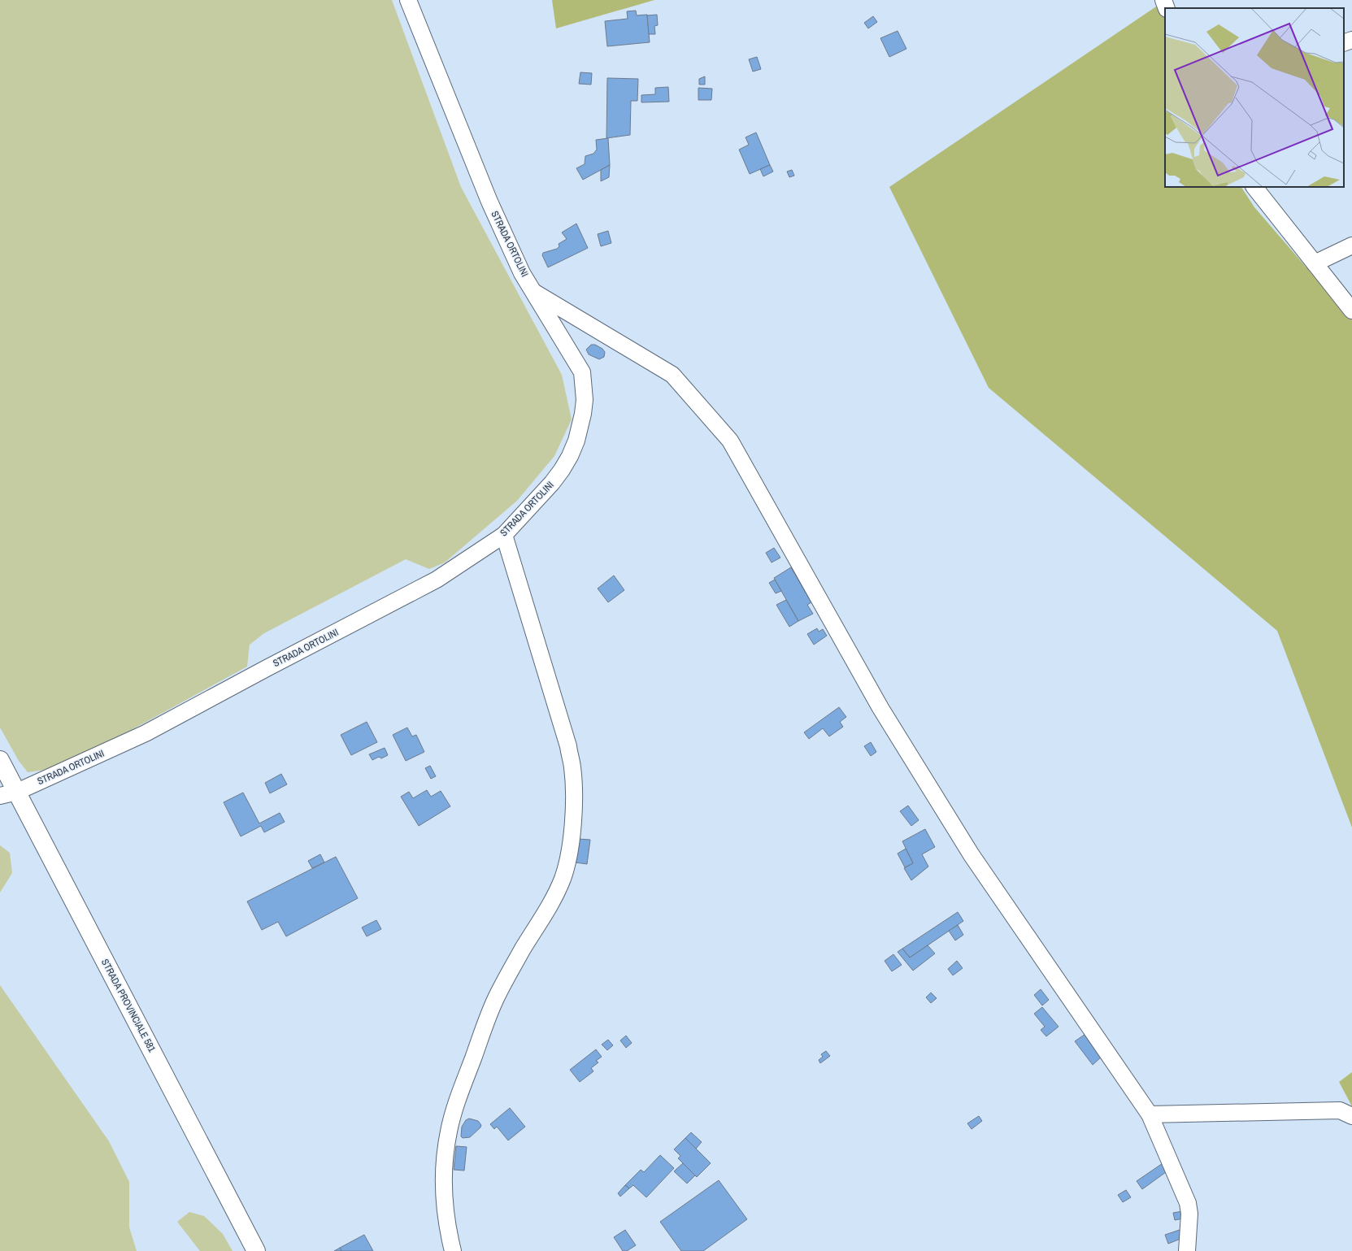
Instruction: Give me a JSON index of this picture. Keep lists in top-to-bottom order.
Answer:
{
  "streets": {
    "main road": ["STRADA PROVINCIALE 581"],
    "street": ["STRADA ORTOLINI"]
  },
  "crossings": [
    ["STRADA ORTOLINI", "STRADA PROVINCIALE 581"]
  ]
}
